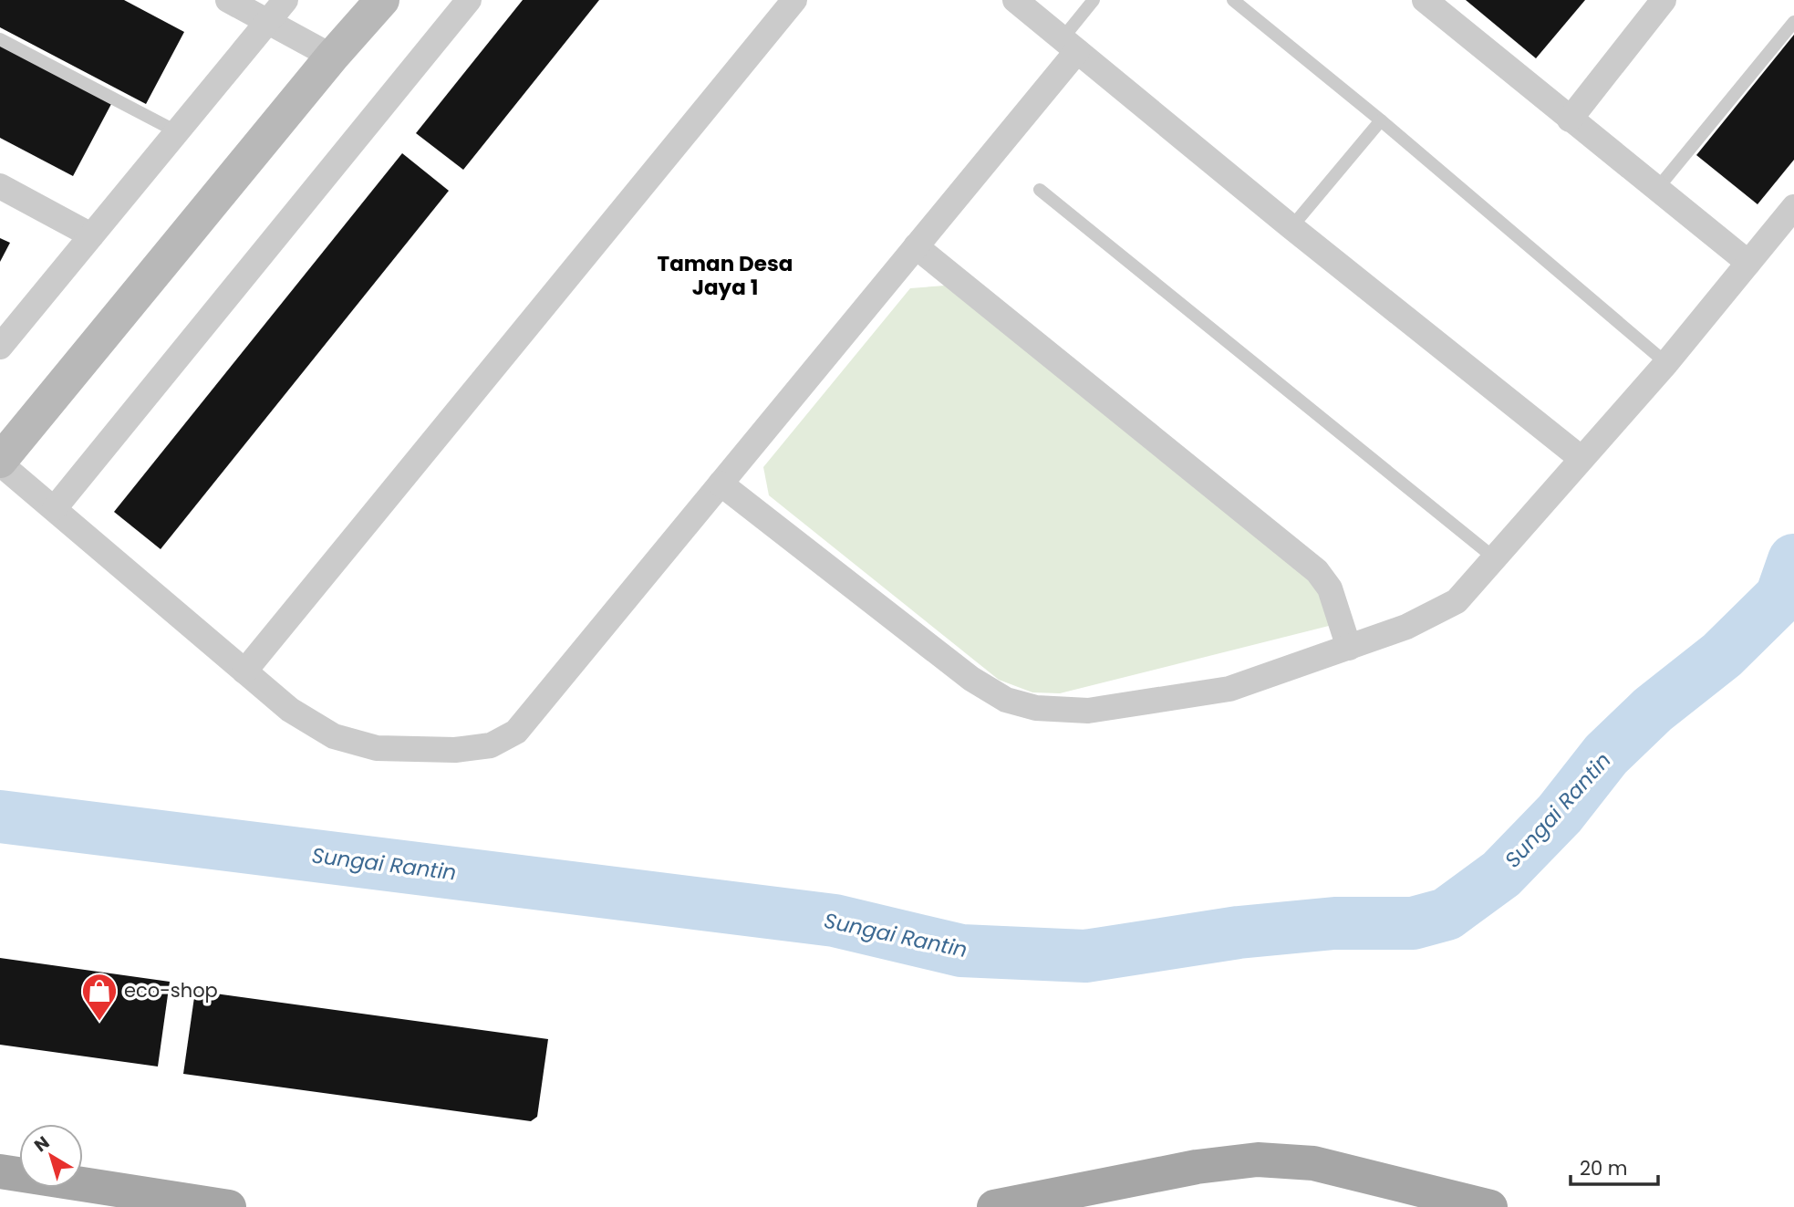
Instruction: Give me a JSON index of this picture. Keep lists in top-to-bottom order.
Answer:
{
  "districts": ["Taman Desa Jaya 1"],
  "water": ["Sungai Rantin"],
  "places": {
    "shop": ["eco-shop"]
  },
  "scale_bar": "20 m",
  "north": "top left"
}
